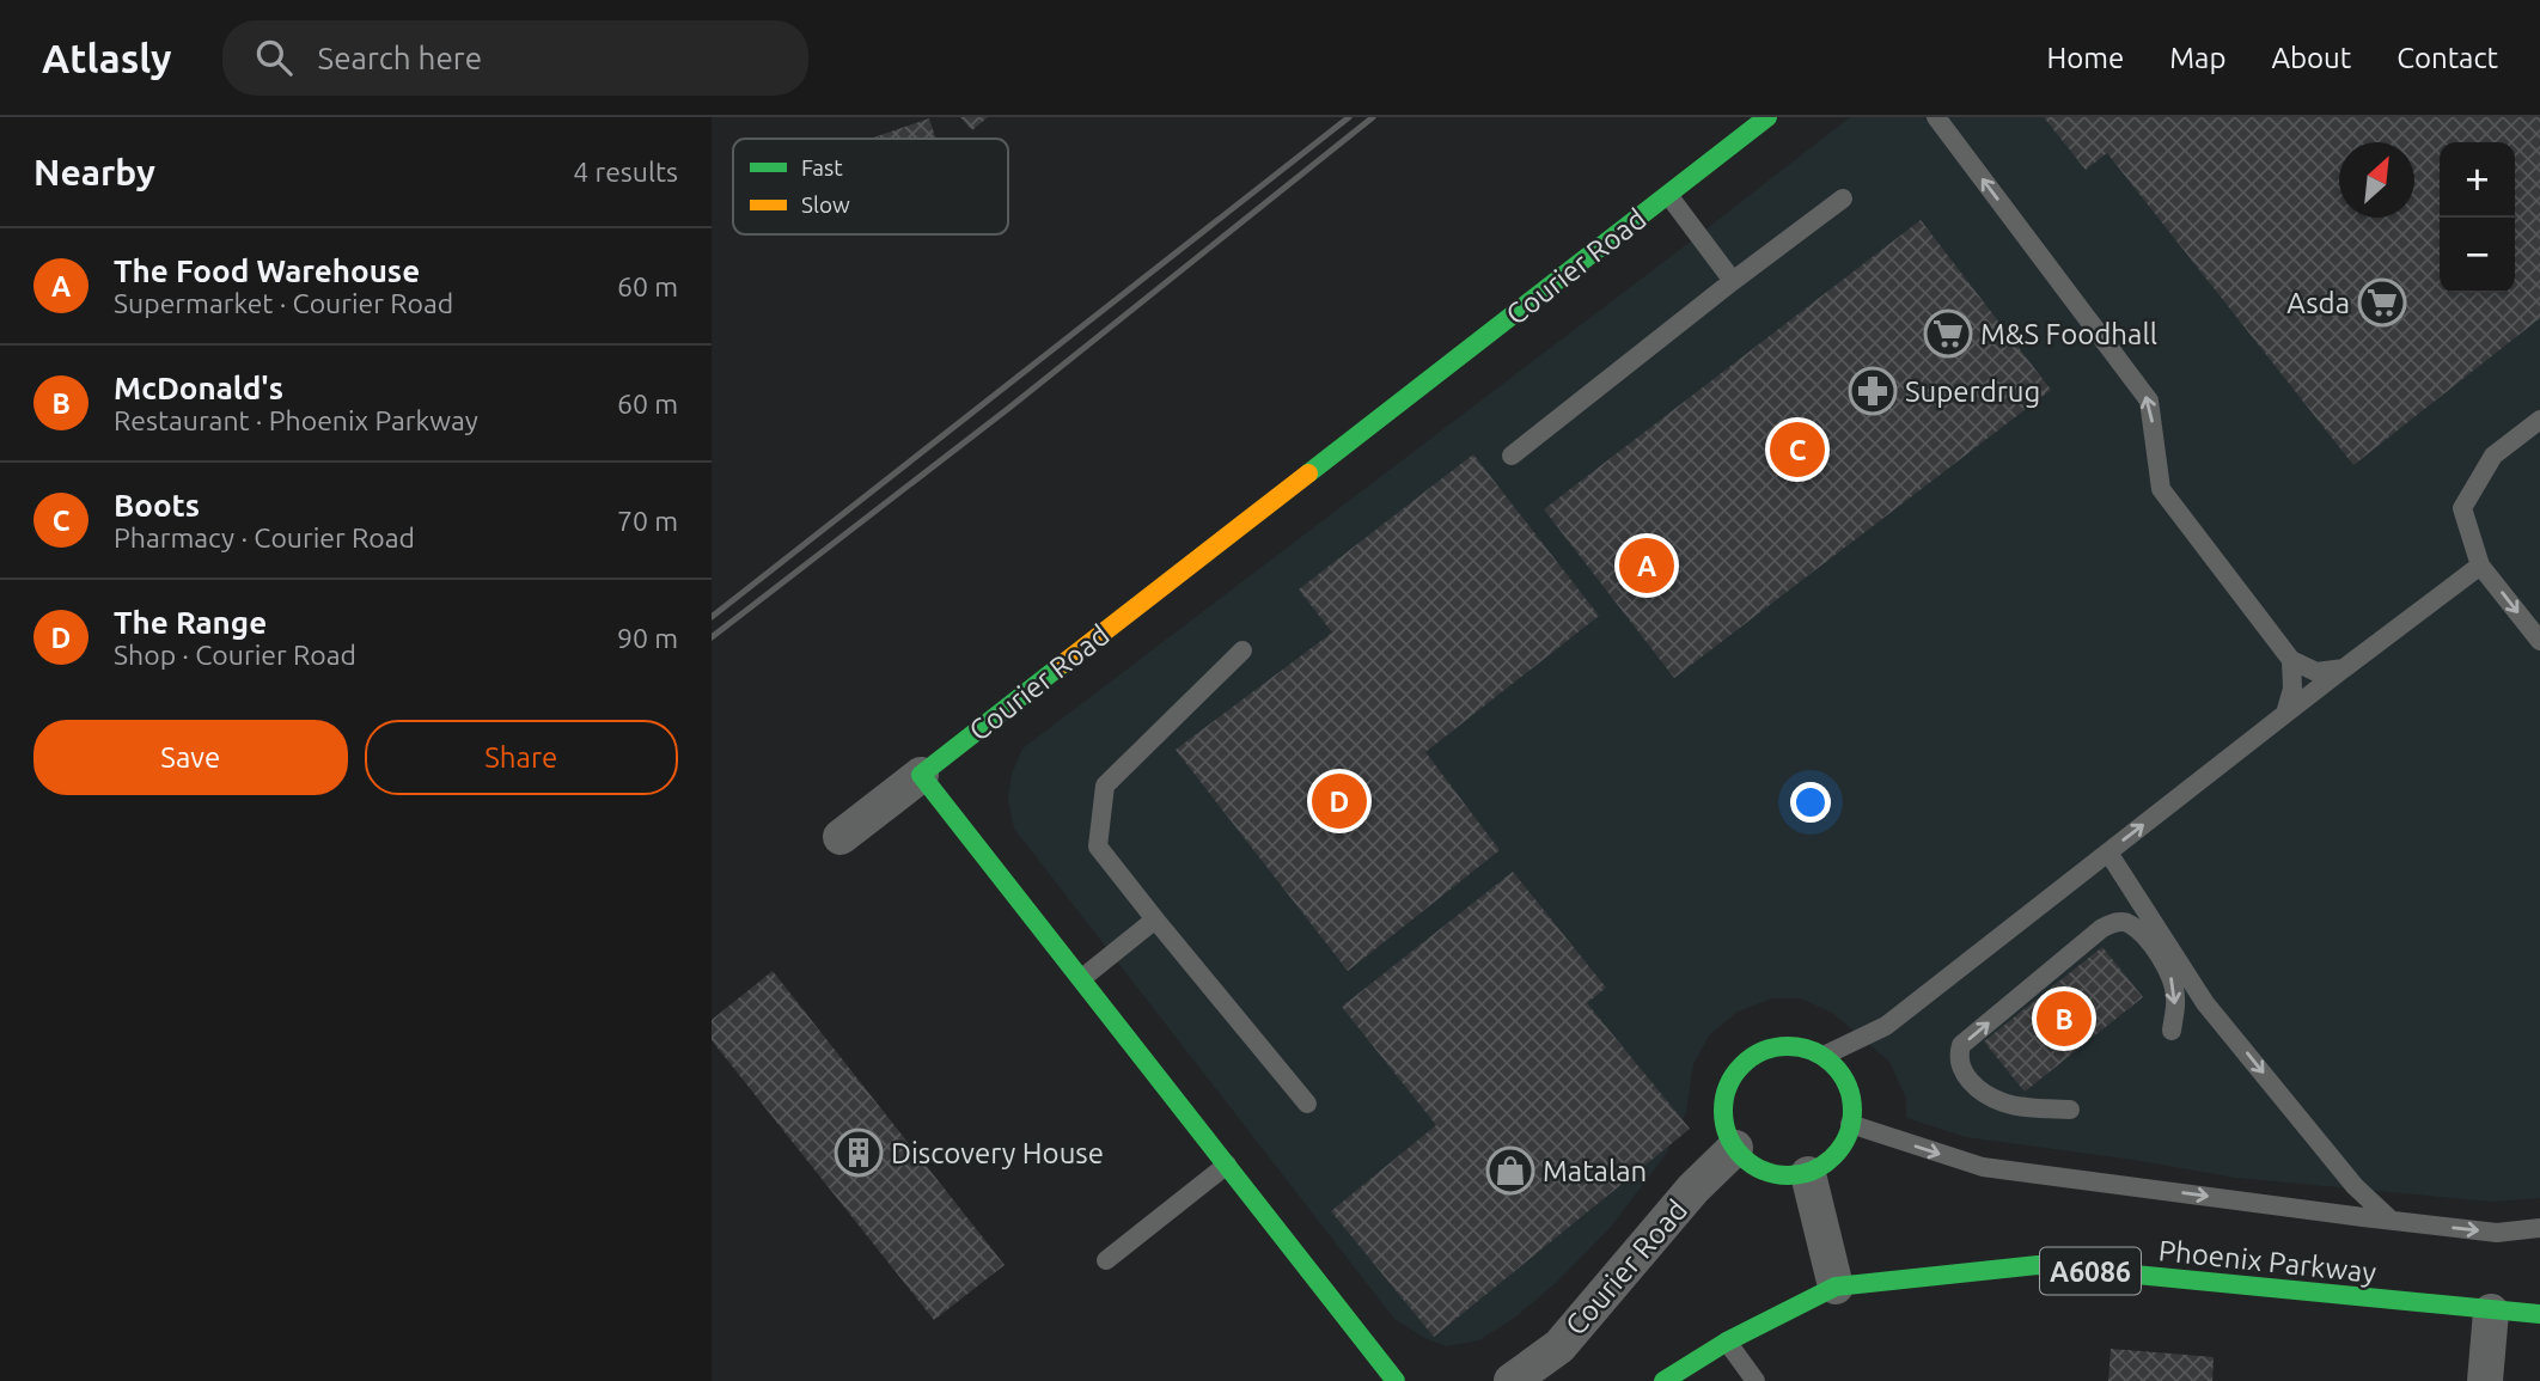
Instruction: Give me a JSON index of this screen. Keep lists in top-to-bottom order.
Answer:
{
  "streets": {
    "street": ["Courier Road", "Phoenix Parkway", "A6086"]
  },
  "places": {
    "supermarket": ["Asda", "M&S Foodhall"],
    "pharmacy": ["Superdrug"],
    "building": ["Discovery House"],
    "shop": ["Matalan"]
  },
  "legend": ["Fast", "Slow"],
  "north": "top right",
  "page": {
    "header": "Atlasly",
    "search": "Search here",
    "nav": [
      "Home",
      "Map",
      "About",
      "Contact"
    ],
    "heading": ["Nearby", "4 results"],
    "map_buttons": ["+", "−"],
    "list": [
      {
        "mark": "A",
        "name": "The Food Warehouse",
        "note": "Supermarket · Courier Road",
        "value": "60 m"
      },
      {
        "mark": "B",
        "name": "McDonald's",
        "note": "Restaurant · Phoenix Parkway",
        "value": "60 m"
      },
      {
        "mark": "C",
        "name": "Boots",
        "note": "Pharmacy · Courier Road",
        "value": "70 m"
      },
      {
        "mark": "D",
        "name": "The Range",
        "note": "Shop · Courier Road",
        "value": "90 m"
      }
    ],
    "pins": [
      "C",
      "A",
      "D",
      "B"
    ],
    "buttons": ["Save", "Share"]
  }
}
